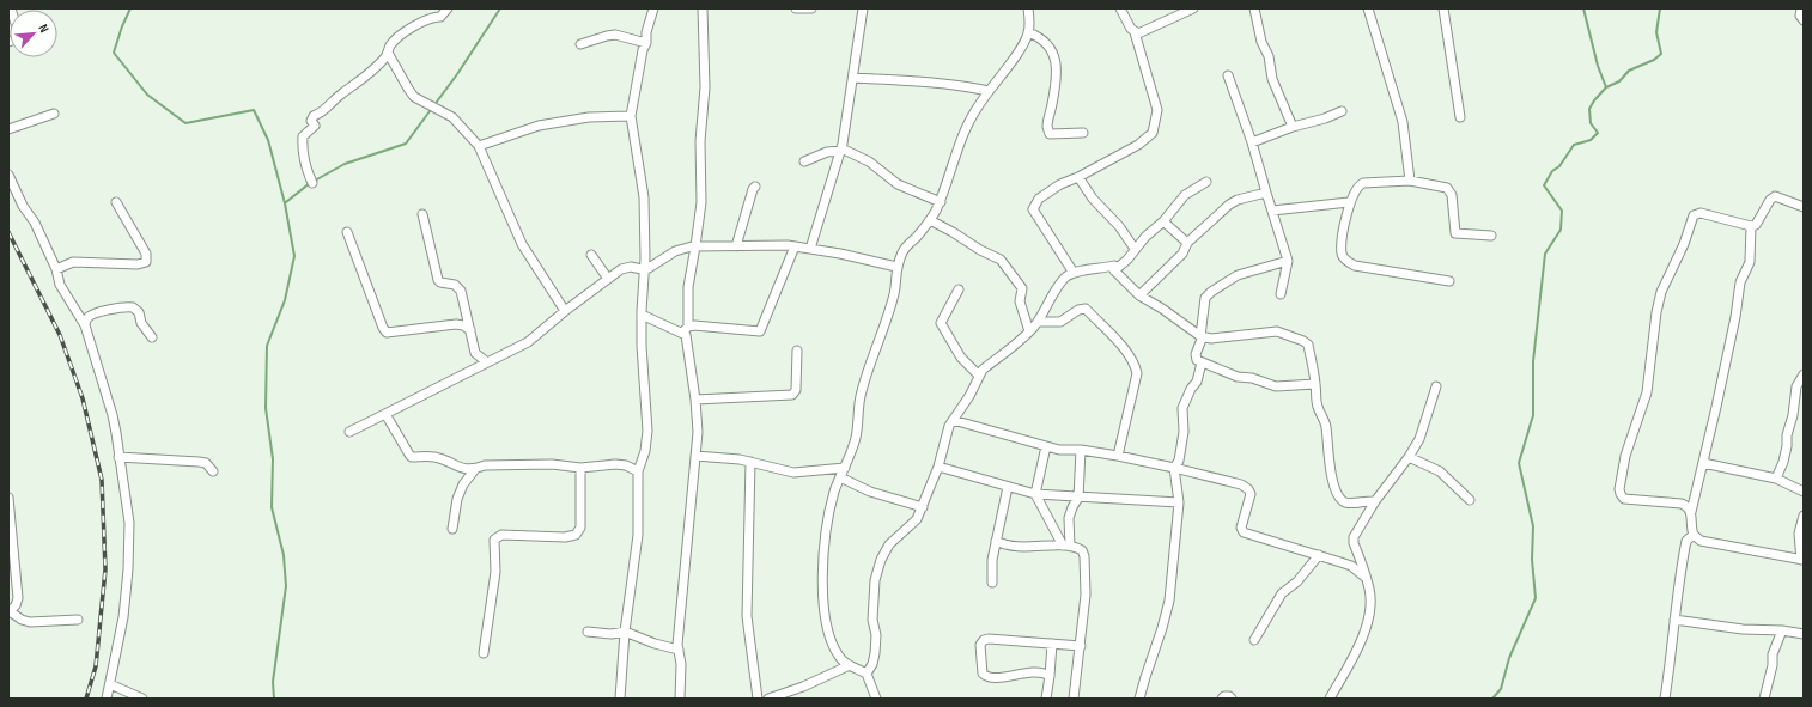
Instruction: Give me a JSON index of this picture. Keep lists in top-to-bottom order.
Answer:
{
  "north": "top right"
}
